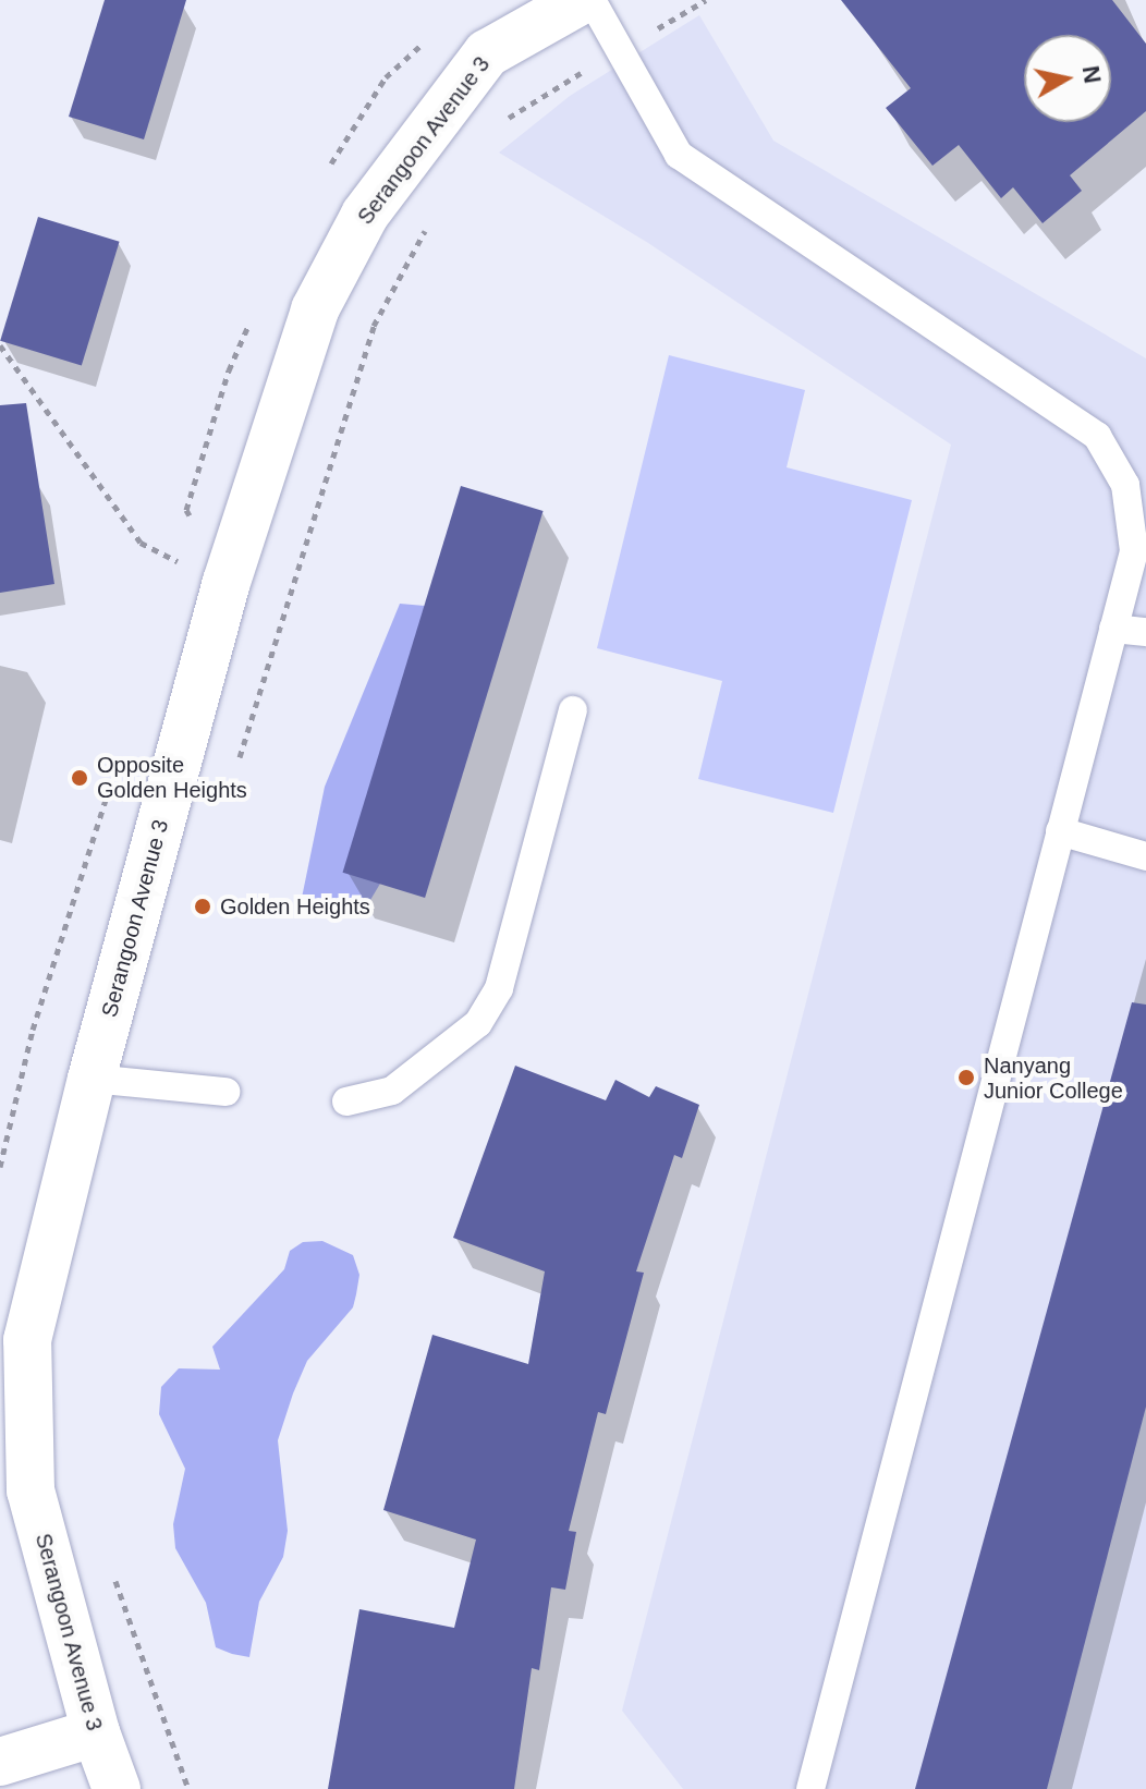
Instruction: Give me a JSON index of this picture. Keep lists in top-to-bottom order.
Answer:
{
  "streets": {
    "street": ["Serangoon Avenue 3"]
  },
  "places": ["Opposite Golden Heights", "Golden Heights", "Nanyang Junior College"],
  "north": "right"
}
